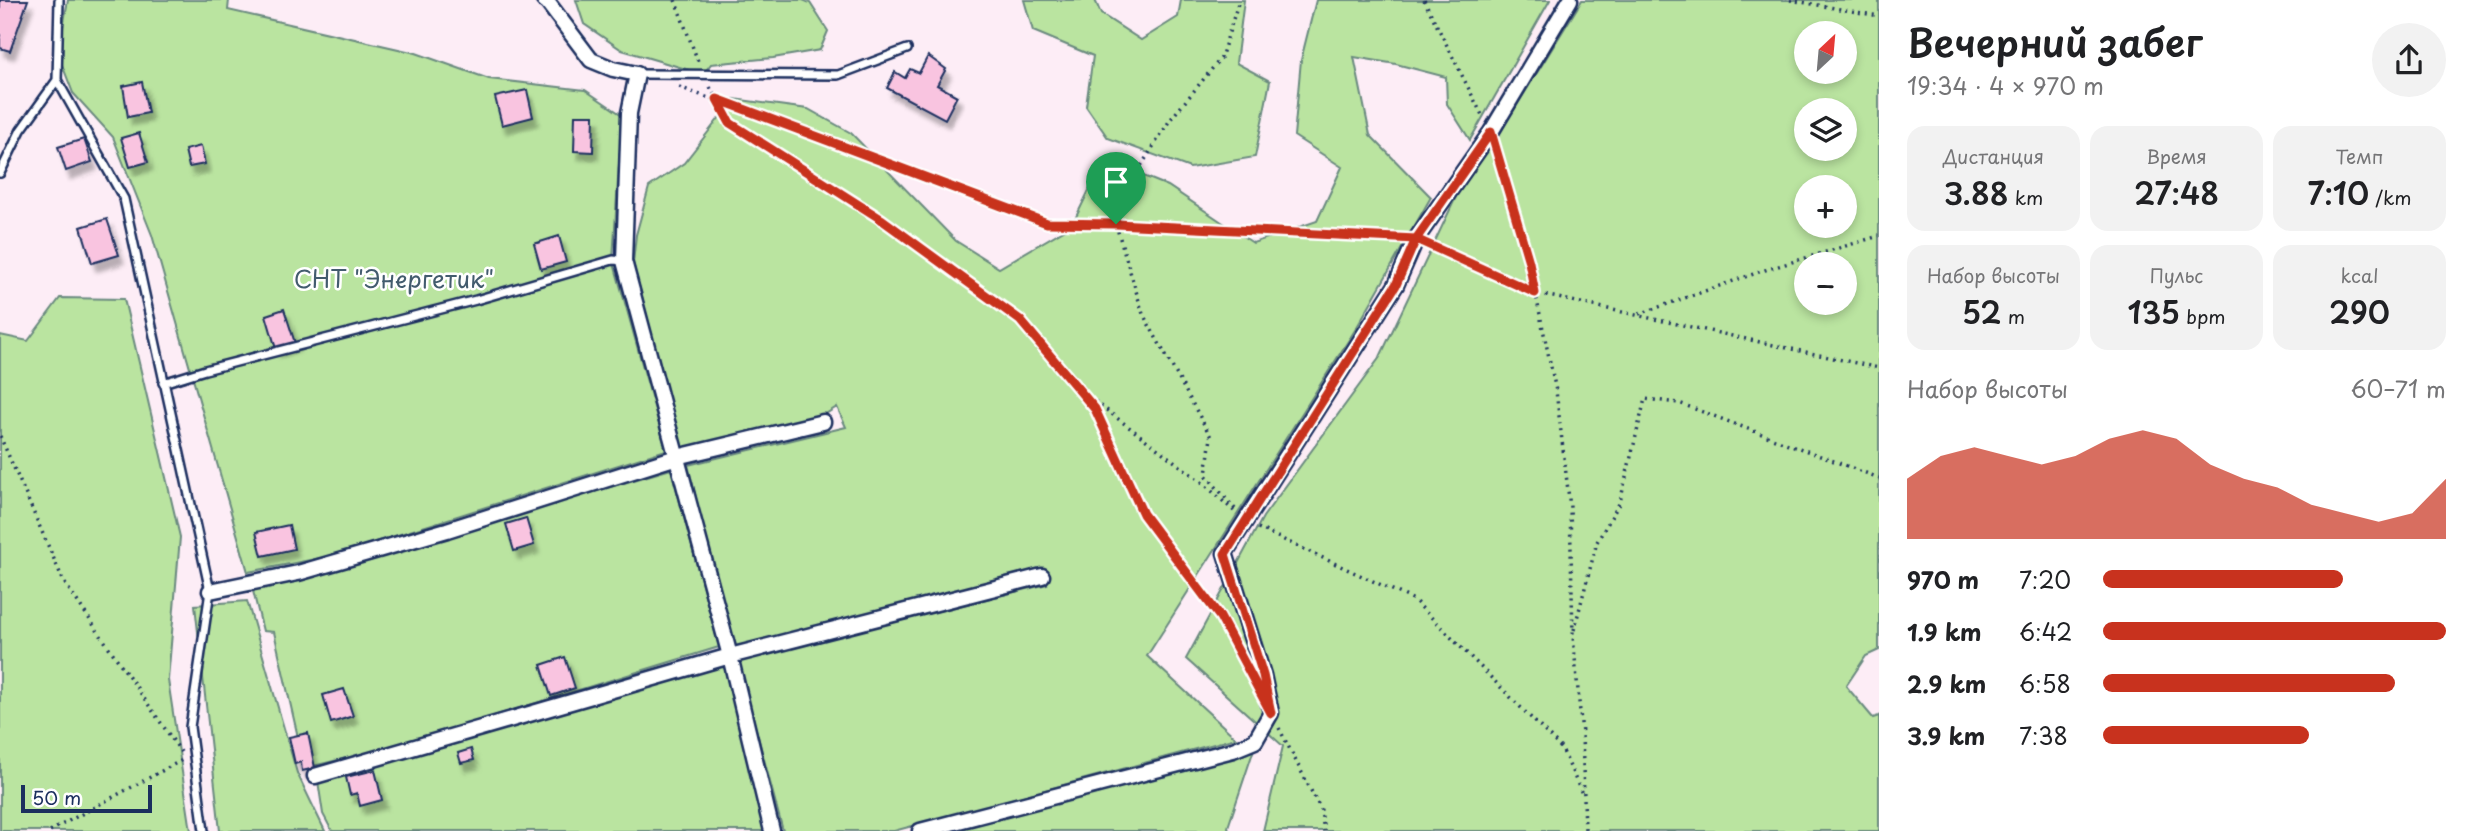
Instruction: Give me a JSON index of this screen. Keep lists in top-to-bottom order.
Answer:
{
  "parks": ["СНТ \"Энергетик\""],
  "scale_bar": "50 m",
  "north": "top right",
  "page": {
    "heading": ["Вечерний забег", "19:34 · 4 × 970 m"],
    "map_buttons": ["+", "−"],
    "stats": [
      ["Дистанция", "3.88 km"],
      ["Время", "27:48"],
      ["Темп", "7:10 /km"],
      ["Набор высоты", "52 m"],
      ["Пульс", "135 bpm"],
      ["kcal", "290"]
    ],
    "chart": ["Набор высоты", "60–71 m"],
    "list": [
      {
        "name": "970 m",
        "note": "7:20"
      },
      {
        "name": "1.9 km",
        "note": "6:42"
      },
      {
        "name": "2.9 km",
        "note": "6:58"
      },
      {
        "name": "3.9 km",
        "note": "7:38"
      }
    ],
    "scale": "50 m"
  }
}
